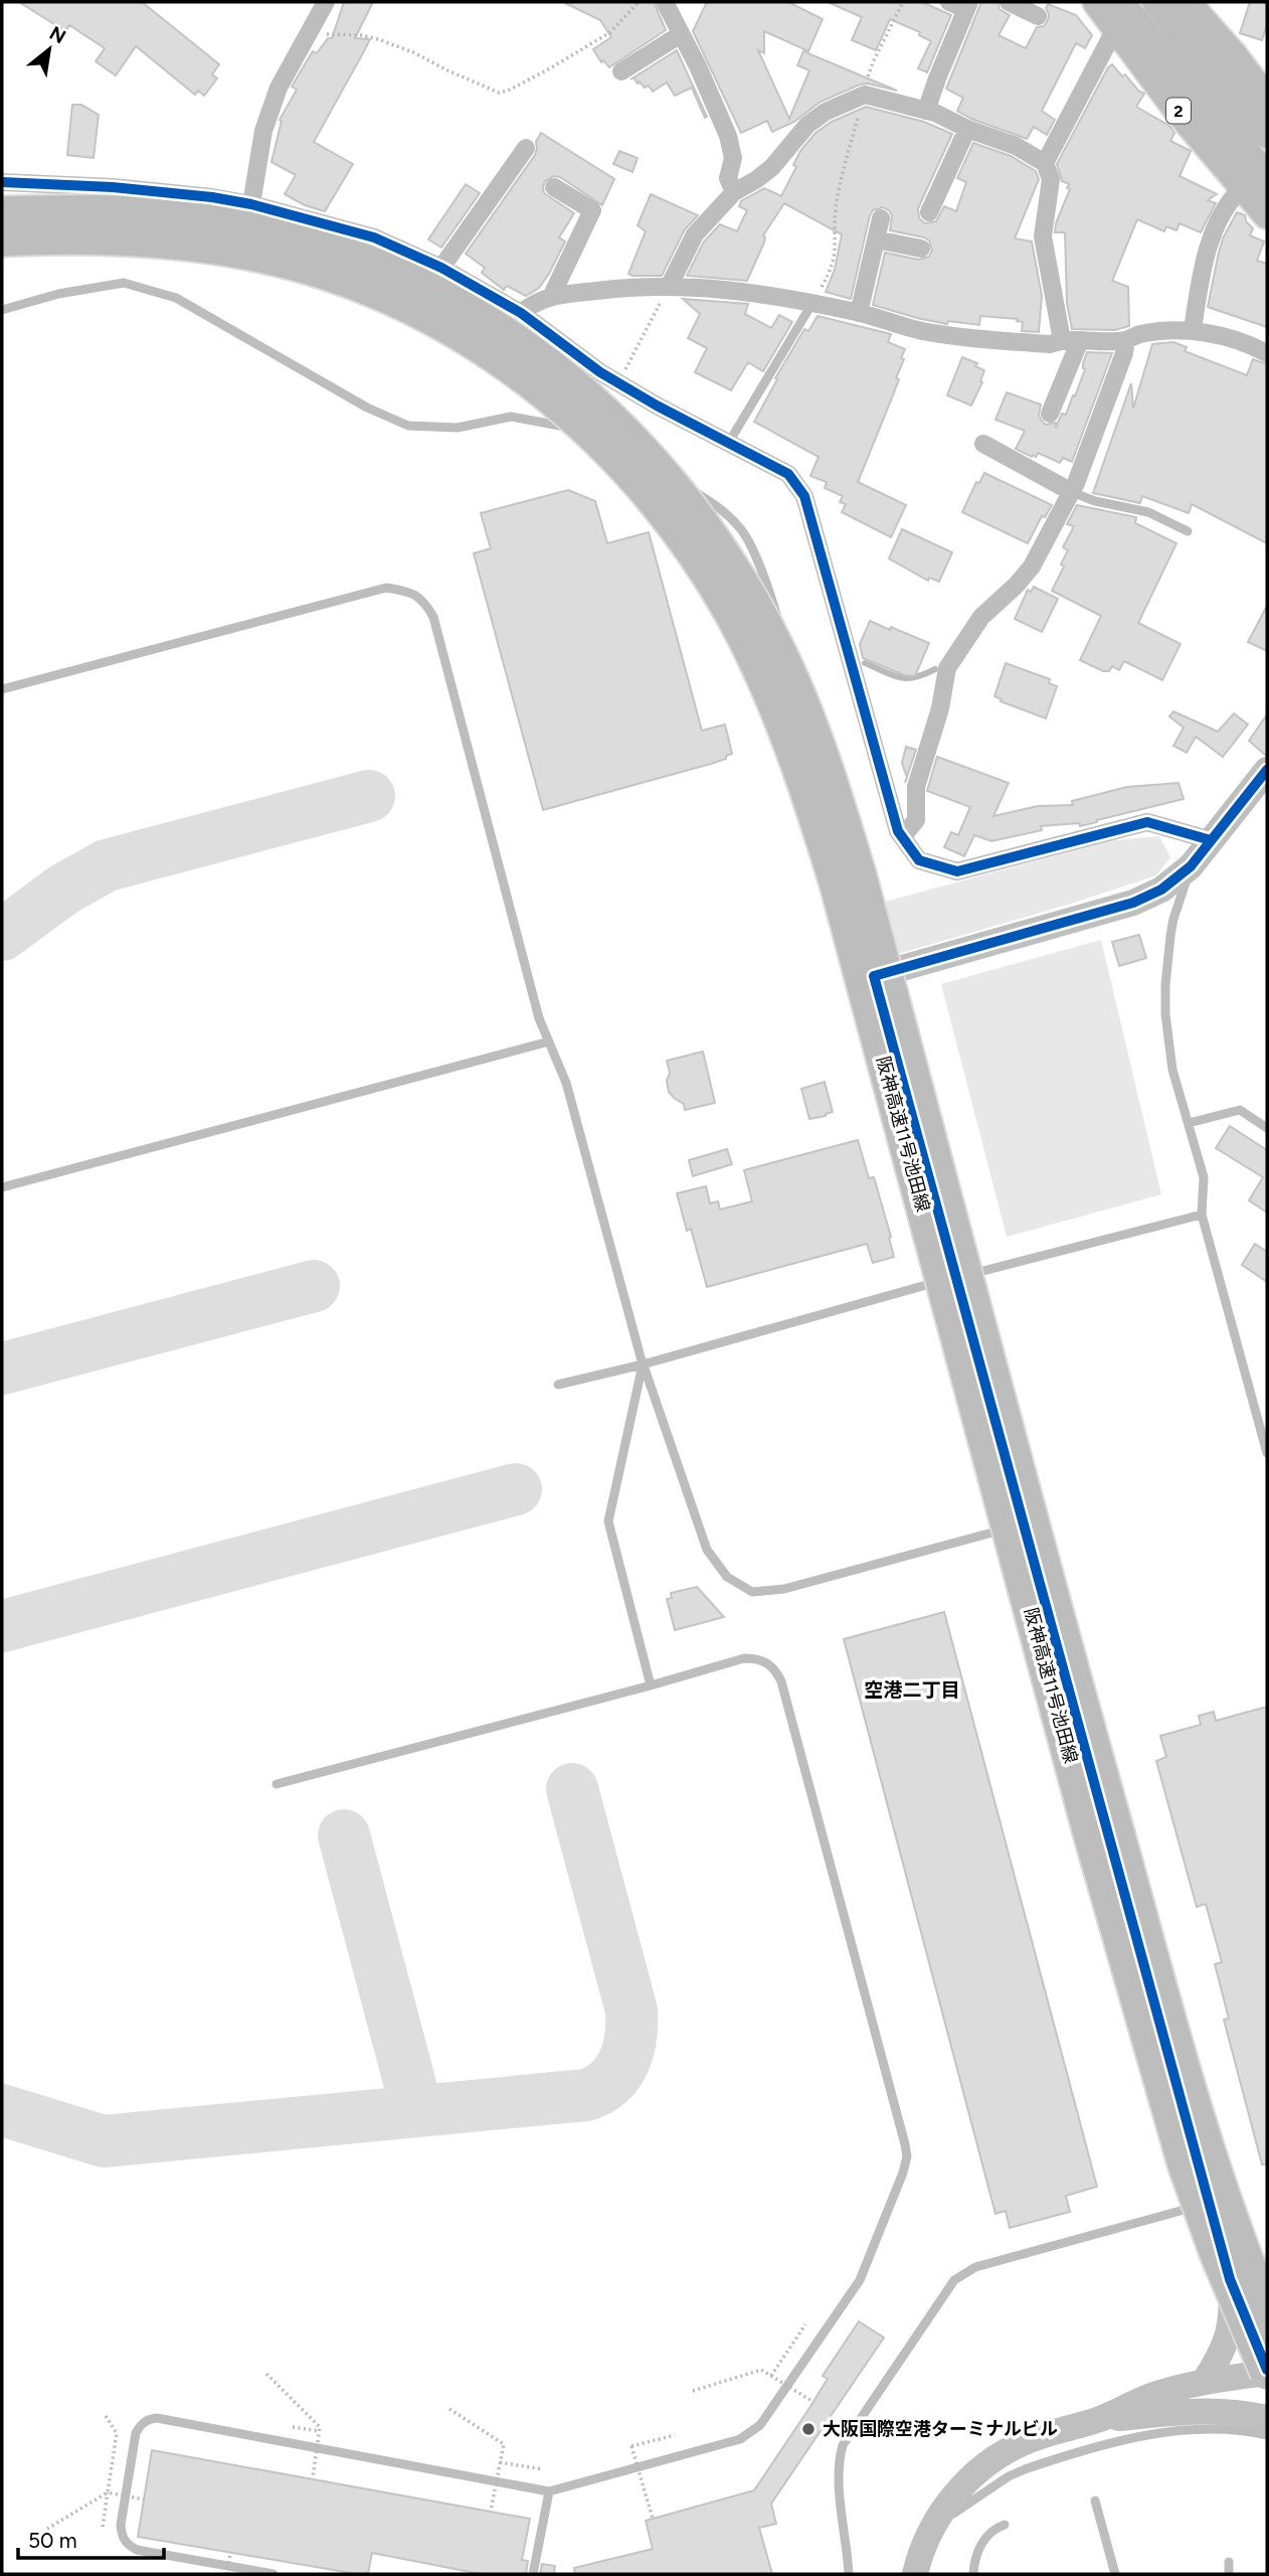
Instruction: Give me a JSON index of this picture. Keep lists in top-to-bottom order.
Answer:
{
  "streets": {
    "highway": ["阪神高速11号池田線"],
    "main road": ["2"]
  },
  "districts": ["空港二丁目"],
  "places": ["大阪国際空港ターミナルビル"],
  "scale_bar": "50 m",
  "north": "top right"
}
